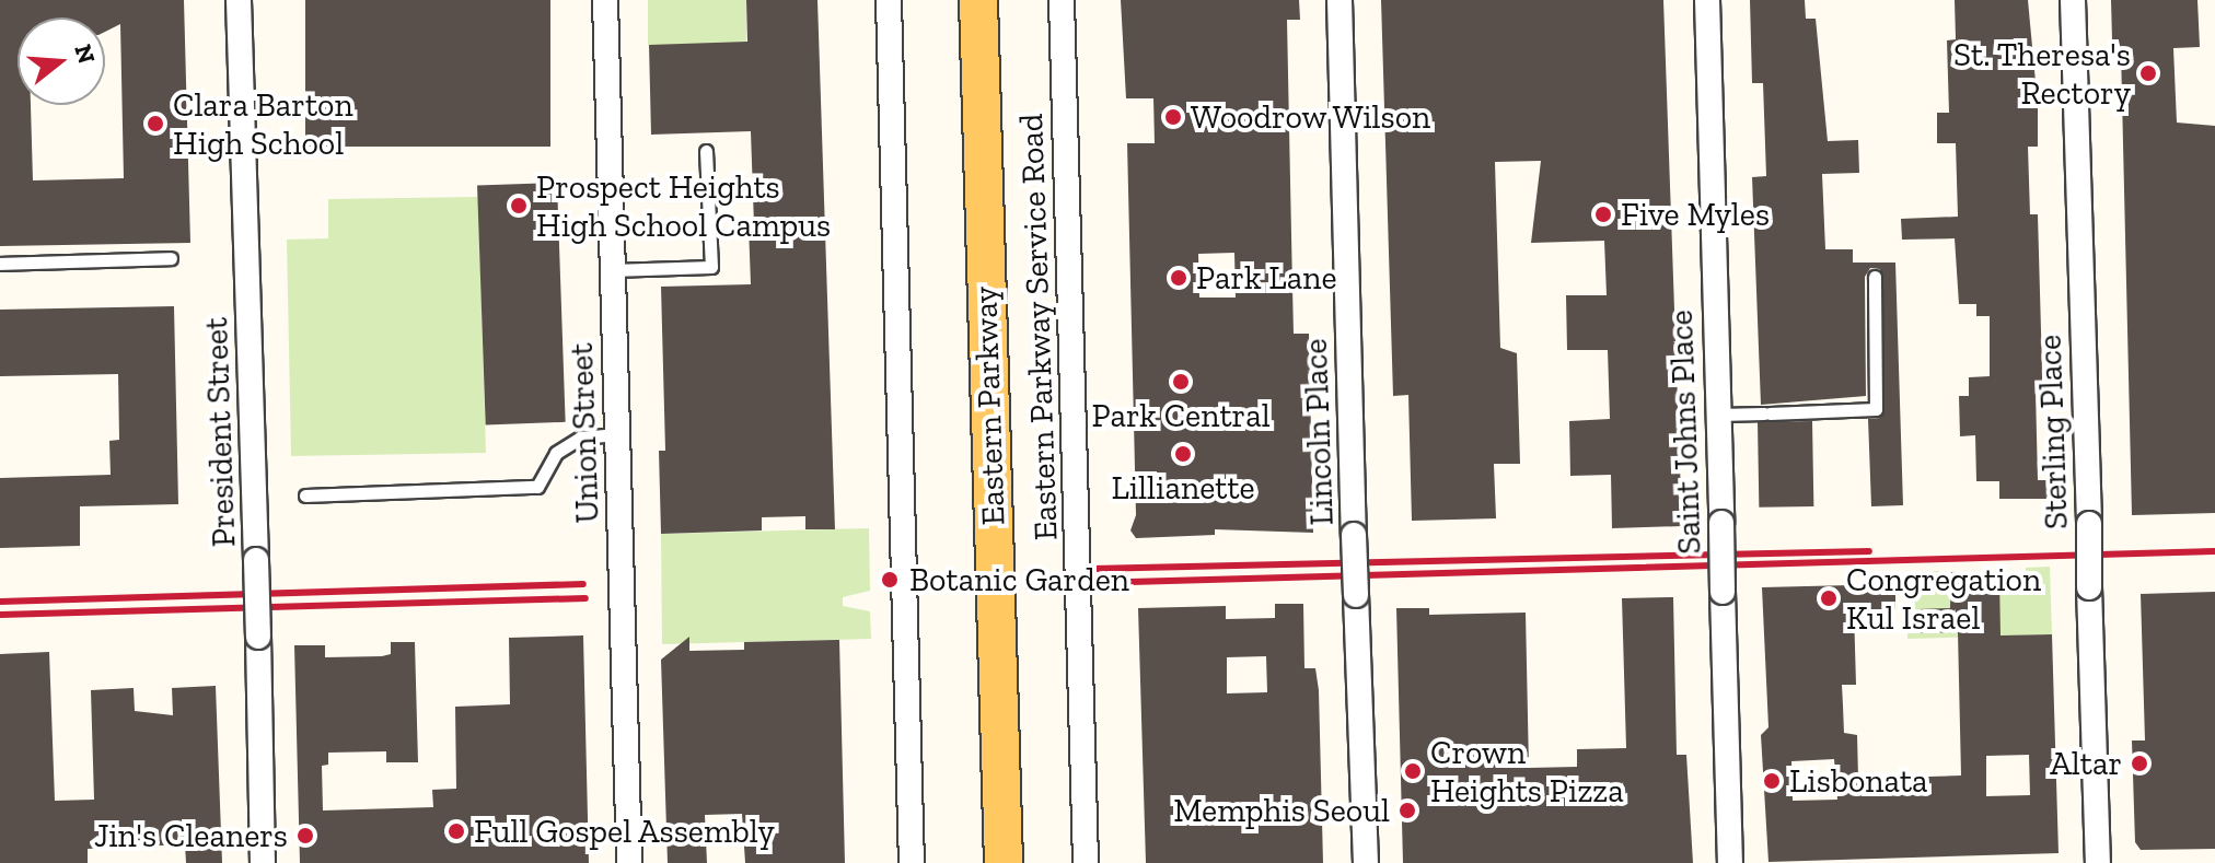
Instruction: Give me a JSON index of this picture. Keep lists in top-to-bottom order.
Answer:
{
  "streets": {
    "main road": ["Eastern Parkway"],
    "street": [
      "Eastern Parkway Service Road",
      "President Street",
      "Lincoln Place",
      "Saint Johns Place",
      "Sterling Place",
      "Union Street"
    ]
  },
  "places": [
    "St. Theresa's Rectory",
    "Woodrow Wilson",
    "Clara Barton High School",
    "Prospect Heights High School Campus",
    "Five Myles",
    "Park Lane",
    "Park Central",
    "Lillianette",
    "Botanic Garden",
    "Congregation Kul Israel",
    "Altar",
    "Crown Heights Pizza",
    "Lisbonata",
    "Memphis Seoul",
    "Full Gospel Assembly",
    "Jin's Cleaners"
  ],
  "north": "right"
}
